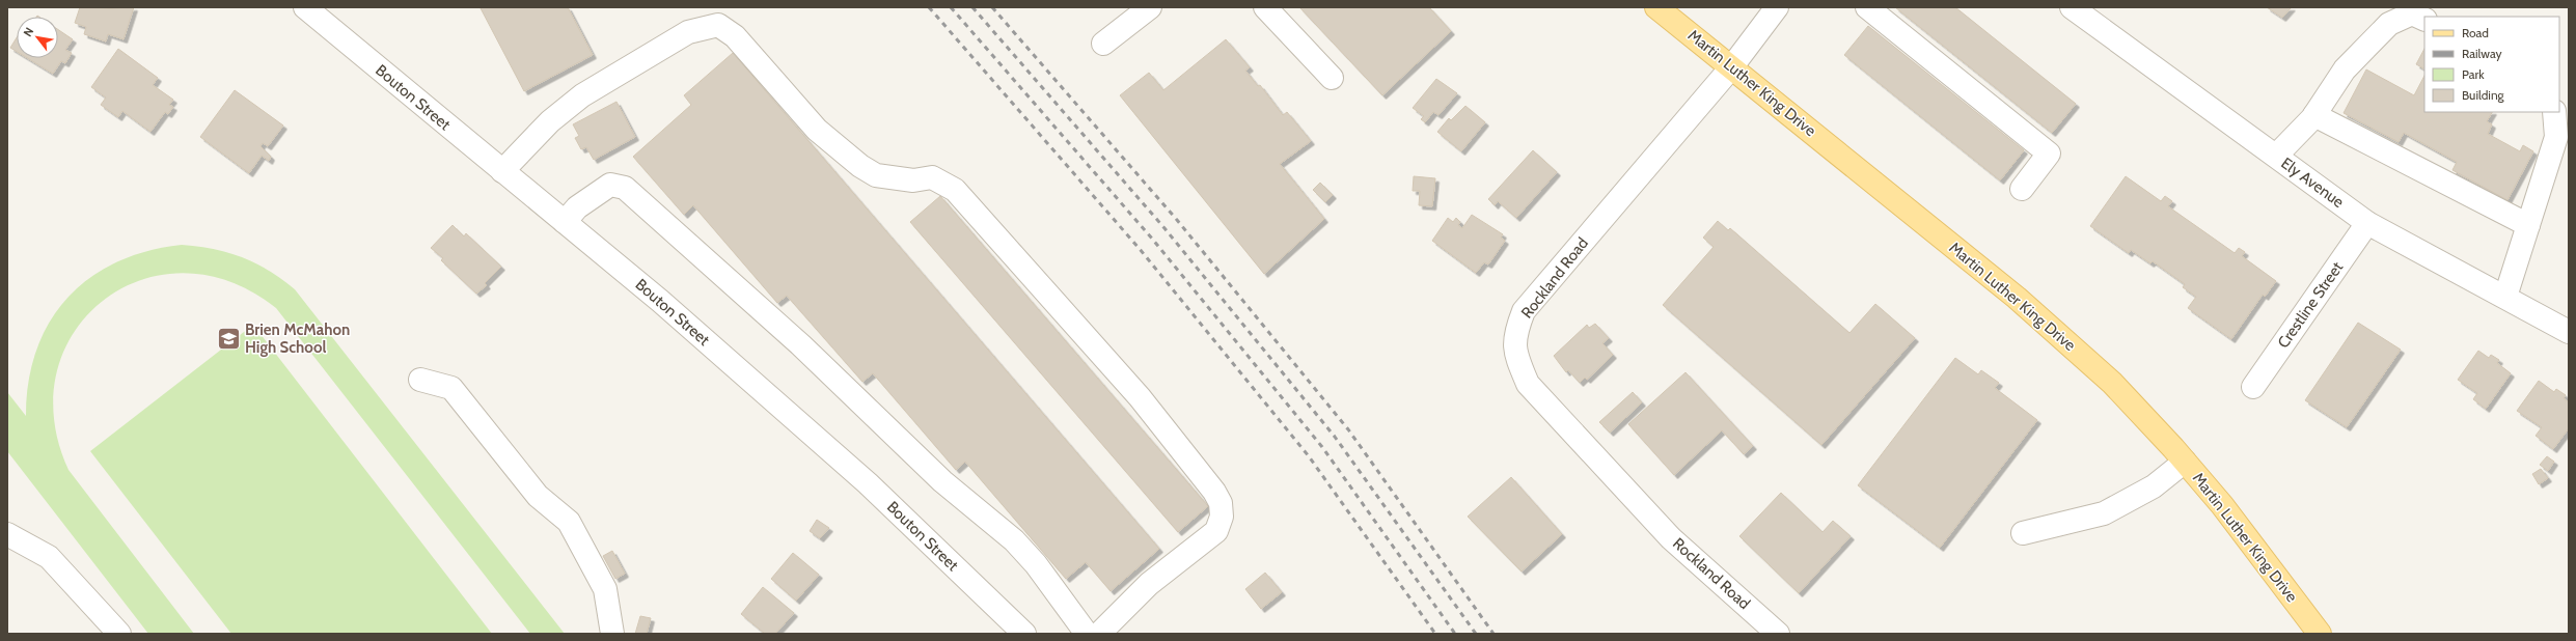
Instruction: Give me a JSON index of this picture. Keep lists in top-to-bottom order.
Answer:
{
  "streets": {
    "main road": ["Martin Luther King Drive"],
    "street": [
      "Bouton Street",
      "Ely Avenue",
      "Rockland Road",
      "Crestline Street"
    ]
  },
  "crossings": [
    ["Martin Luther King Drive", "Rockland Road"],
    ["Ely Avenue", "Crestline Street"]
  ],
  "places": {
    "school or university": ["Brien McMahon High School"]
  },
  "legend": [
    "Road",
    "Railway",
    "Park",
    "Building"
  ],
  "north": "top left"
}
